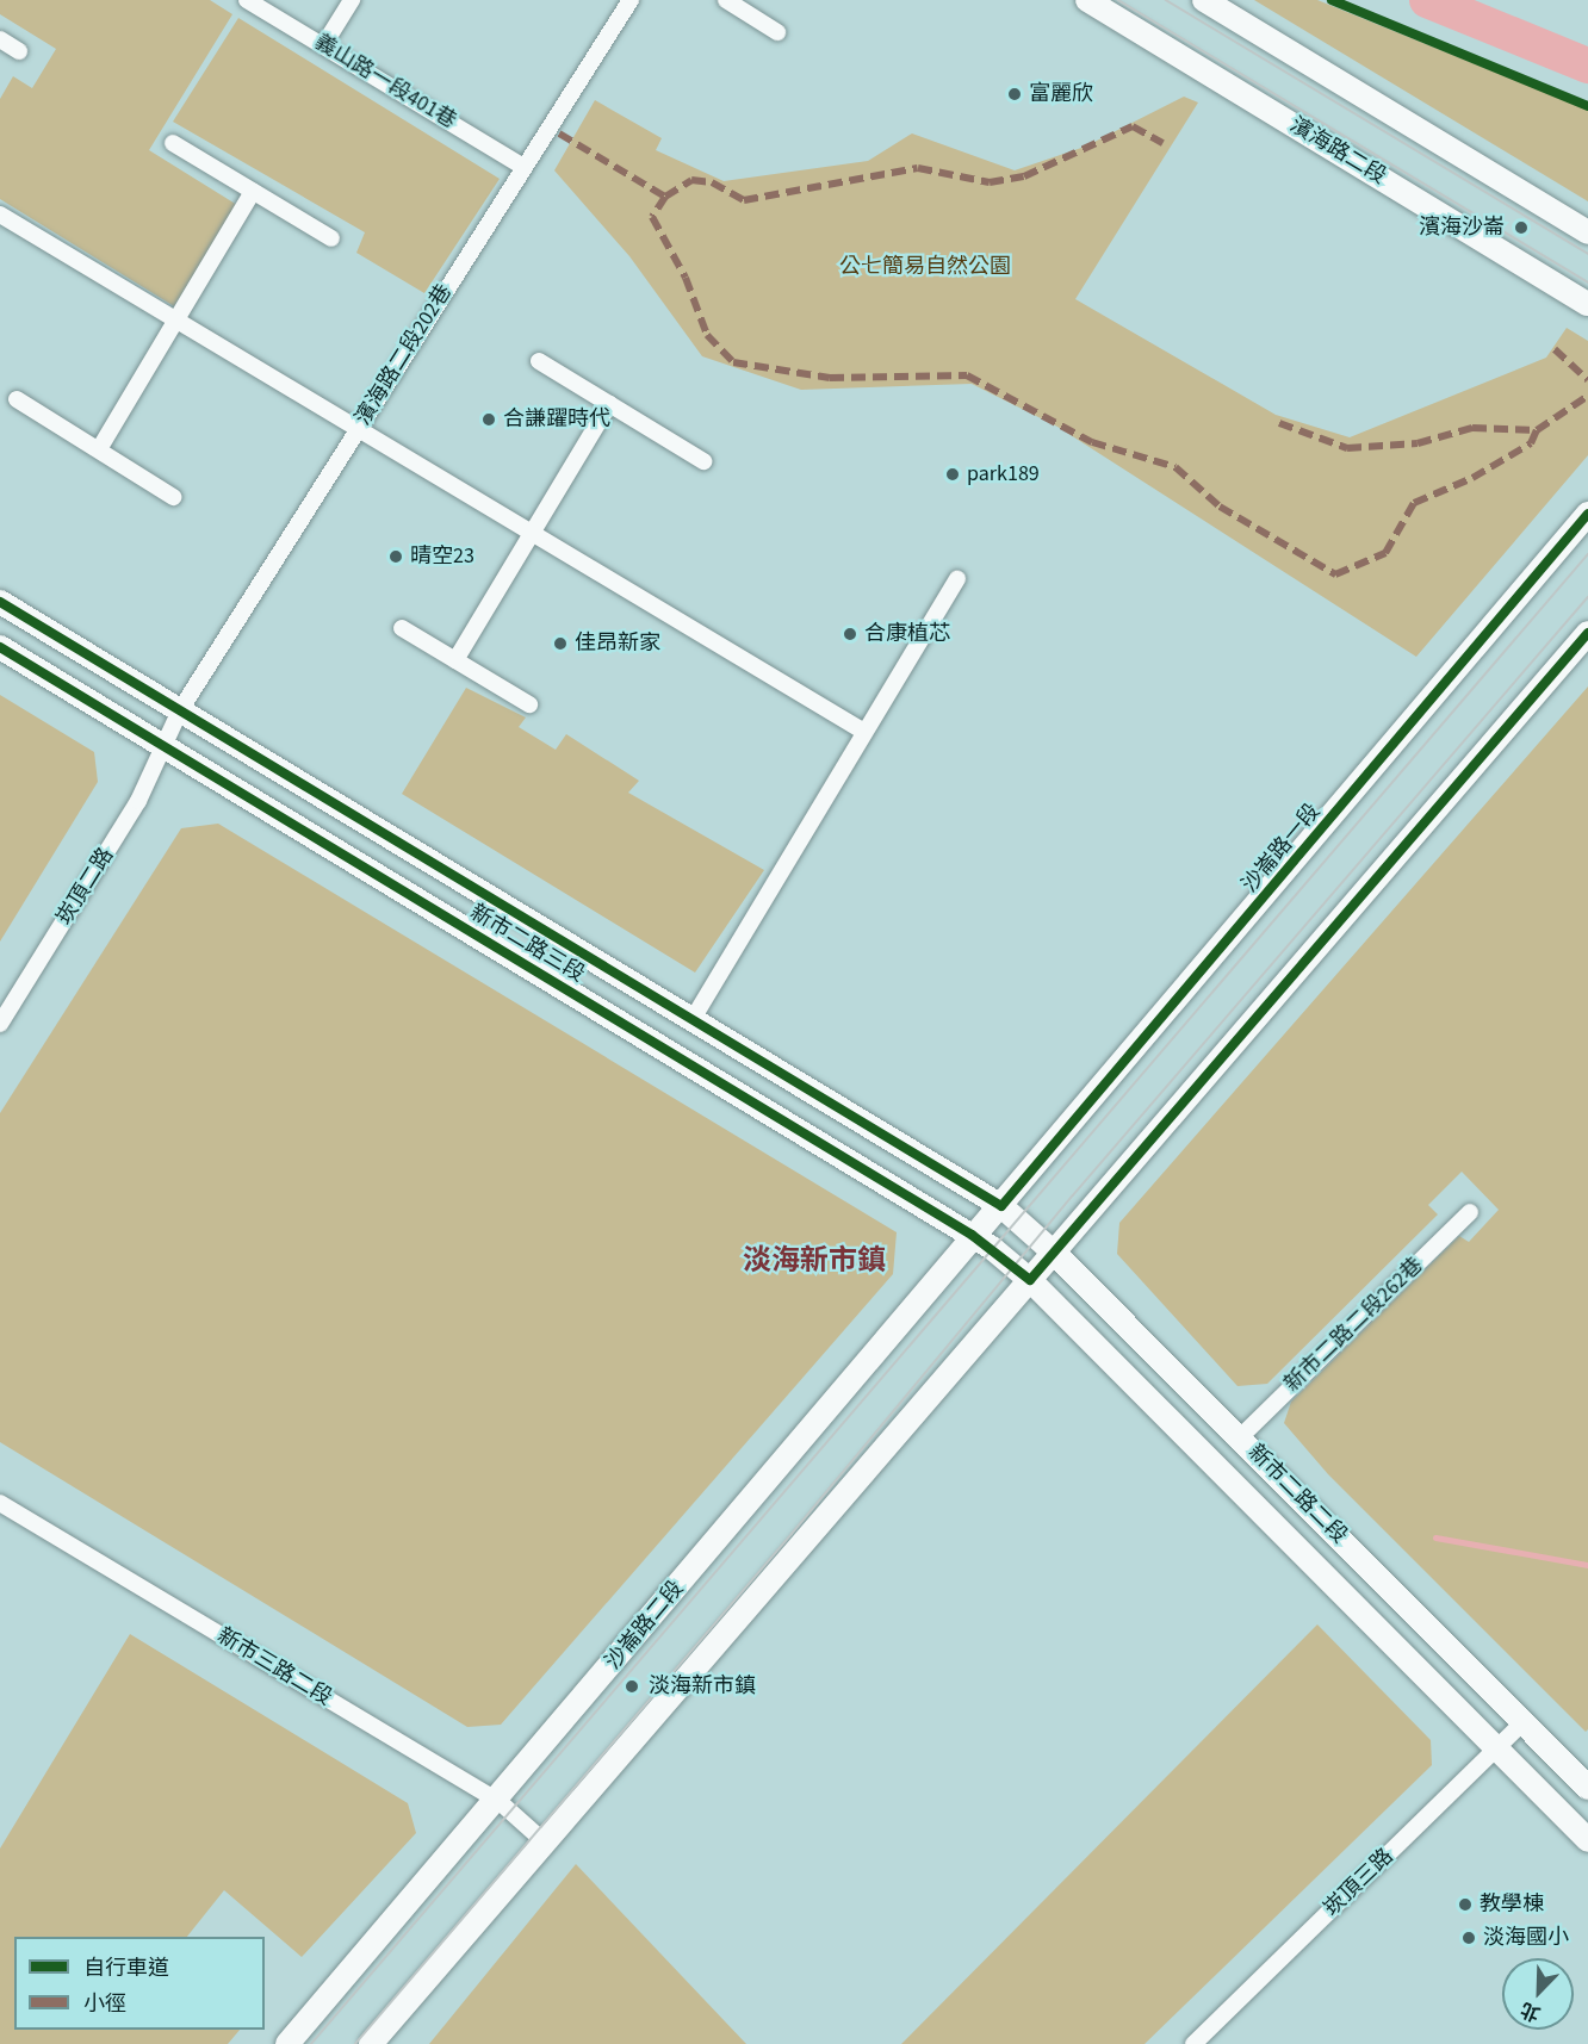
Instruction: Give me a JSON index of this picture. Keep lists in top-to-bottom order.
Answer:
{
  "streets": {
    "street": [
      "義山路一段401巷",
      "濱海路二段",
      "濱海路二段202巷",
      "沙崙路一段",
      "崁頂二路",
      "新市二路三段",
      "新市二路二段262巷",
      "新市二路二段",
      "沙崙路二段",
      "新市三路二段",
      "崁頂三路"
    ]
  },
  "crossings": [
    ["義山路一段401巷", "濱海路二段202巷"],
    ["濱海路二段202巷", "崁頂二路"],
    ["濱海路二段202巷", "新市二路三段"],
    ["沙崙路一段", "新市二路三段"],
    ["沙崙路一段", "新市二路二段"],
    ["沙崙路一段", "沙崙路二段"],
    ["崁頂二路", "新市二路三段"],
    ["新市二路三段", "新市二路二段"],
    ["新市二路三段", "沙崙路二段"],
    ["新市二路二段262巷", "新市二路二段"],
    ["新市二路二段", "沙崙路二段"],
    ["新市二路二段", "崁頂三路"],
    ["沙崙路二段", "新市三路二段"]
  ],
  "districts": ["淡海新市鎮"],
  "parks": ["公七簡易自然公園"],
  "places": [
    "富麗欣",
    "濱海沙崙",
    "合謙躍時代",
    "park189",
    "晴空23",
    "合康植芯",
    "佳昂新家",
    "淡海新市鎮",
    "教學棟",
    "淡海國小"
  ],
  "legend": ["自行車道", "小徑"],
  "north": "bottom left"
}
